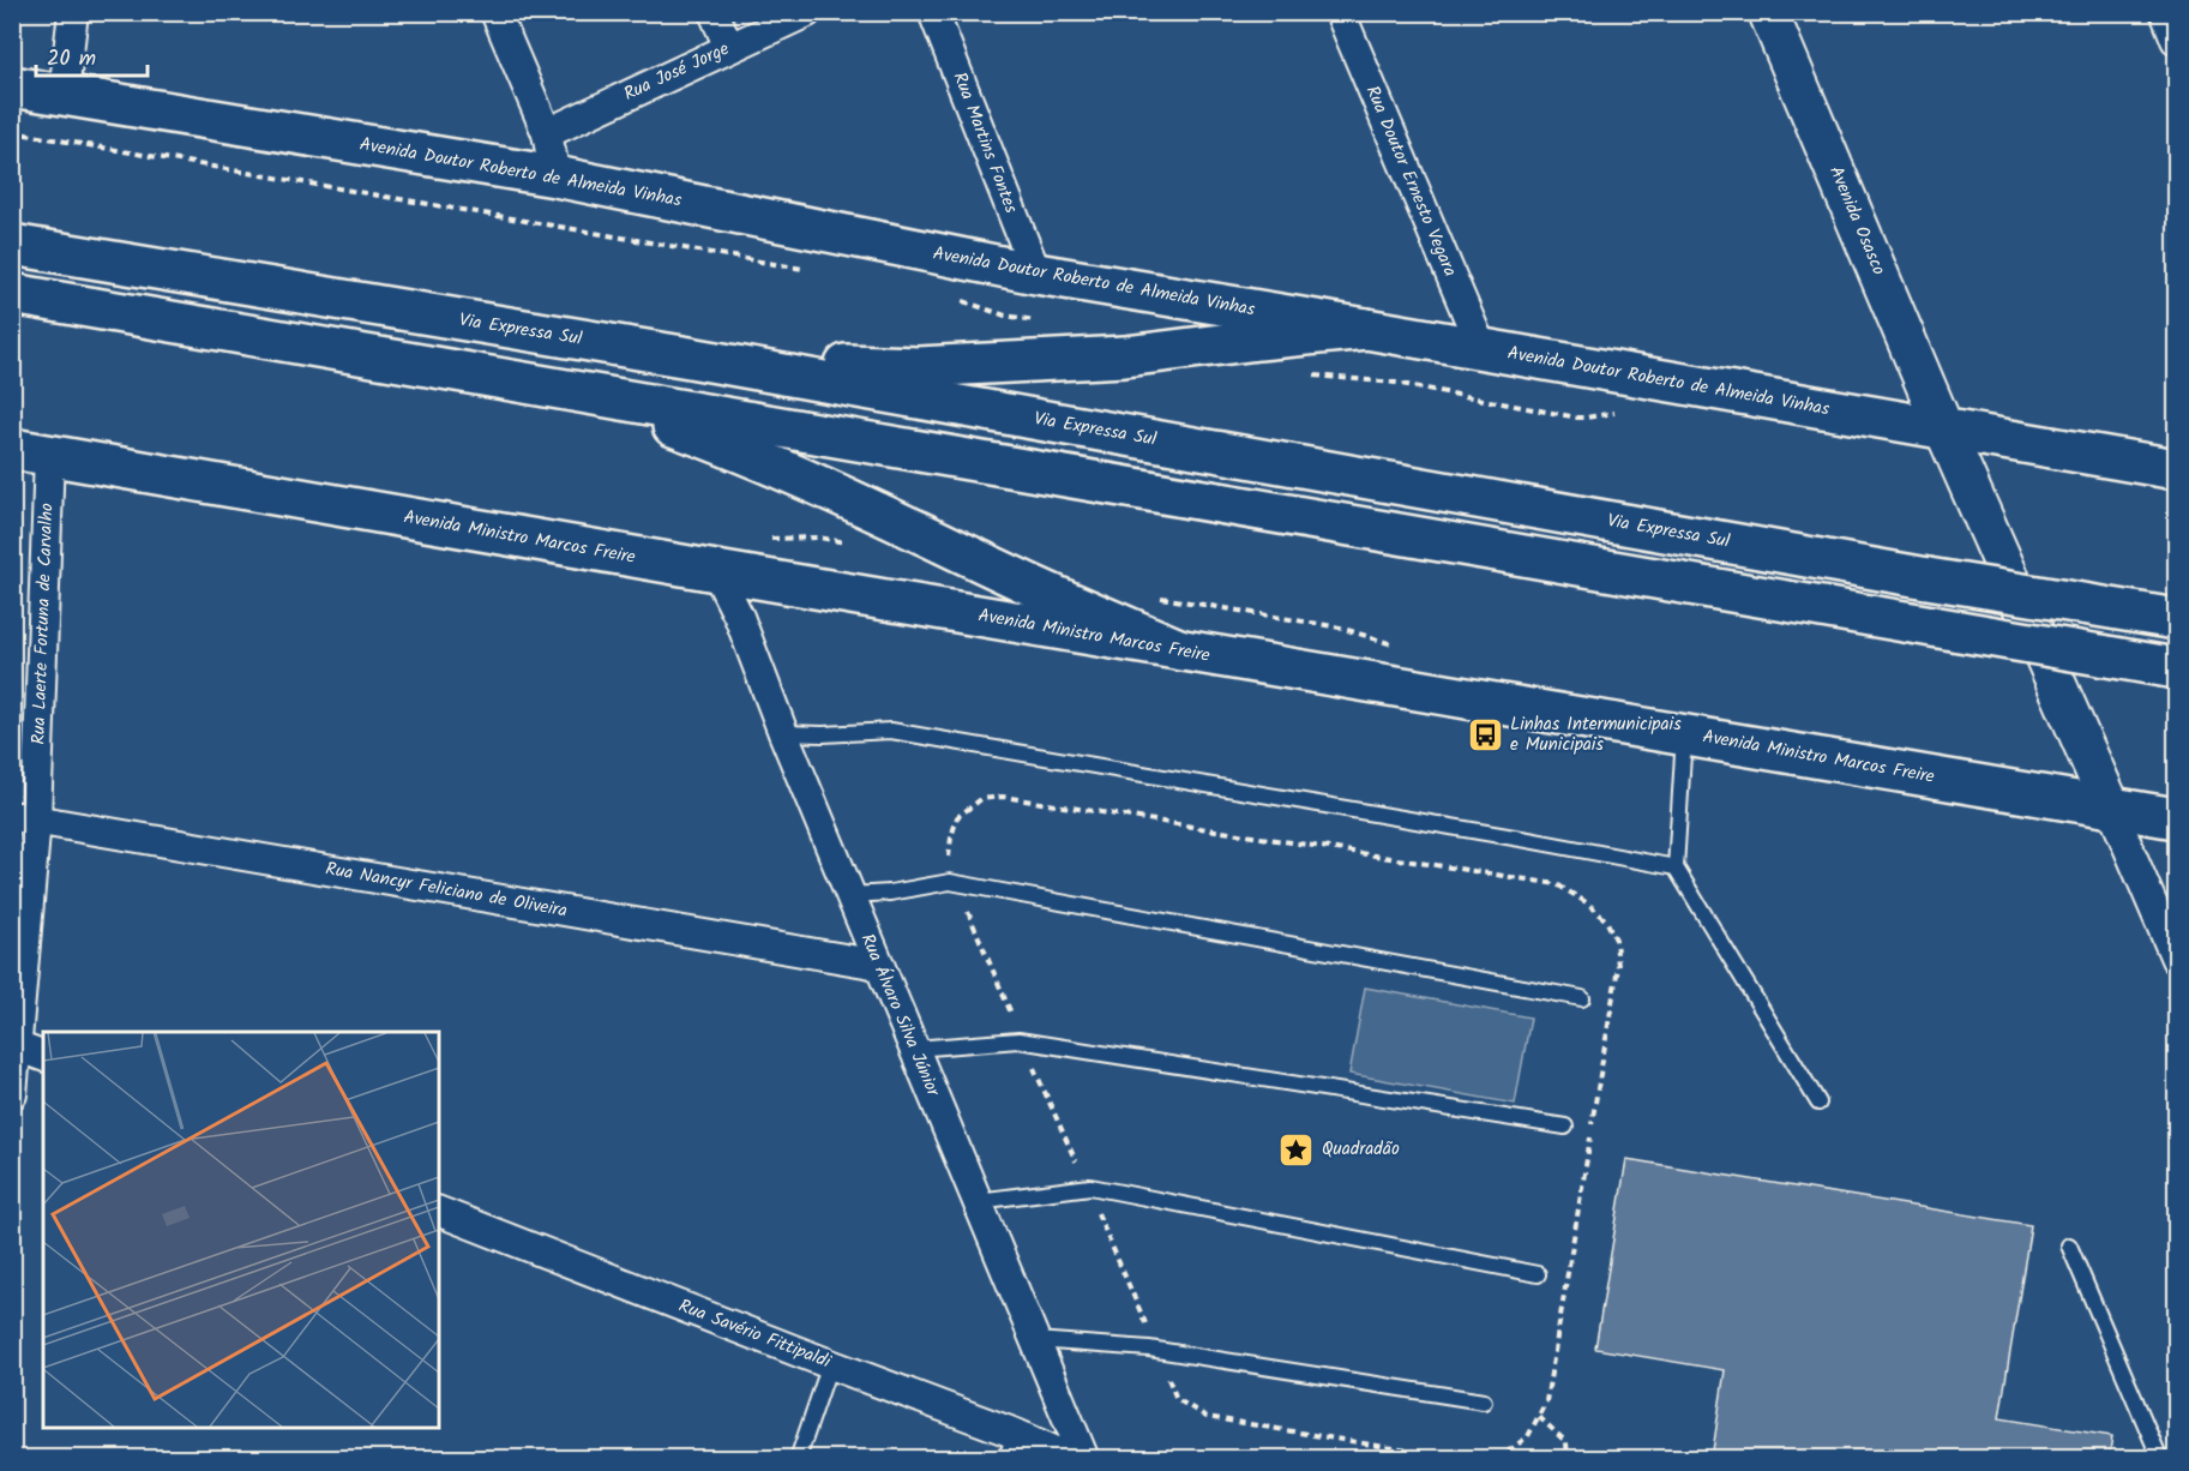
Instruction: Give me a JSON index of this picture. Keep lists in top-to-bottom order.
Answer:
{
  "streets": {
    "main road": ["Avenida Doutor Roberto de Almeida Vinhas", "Via Expressa Sul", "Avenida Ministro Marcos Freire"],
    "street": [
      "Rua José Jorge",
      "Rua Martins Fontes",
      "Rua Doutor Ernesto Vegara",
      "Avenida Osasco",
      "Rua Laerte Fortuna de Carvalho",
      "Rua Nancyr Feliciano de Oliveira",
      "Rua Álvaro Silva Júnior",
      "Rua Savério Fittipaldi"
    ]
  },
  "crossings": [
    ["Rua Martins Fontes", "Avenida Doutor Roberto de Almeida Vinhas"],
    ["Avenida Doutor Roberto de Almeida Vinhas", "Rua Doutor Ernesto Vegara"],
    ["Avenida Doutor Roberto de Almeida Vinhas", "Avenida Osasco"],
    ["Avenida Osasco", "Avenida Ministro Marcos Freire"],
    ["Avenida Ministro Marcos Freire", "Rua Laerte Fortuna de Carvalho"],
    ["Avenida Ministro Marcos Freire", "Rua Álvaro Silva Júnior"],
    ["Rua Laerte Fortuna de Carvalho", "Rua Nancyr Feliciano de Oliveira"],
    ["Rua Nancyr Feliciano de Oliveira", "Rua Álvaro Silva Júnior"]
  ],
  "places": {
    "bus stop": ["Linhas Intermunicipais e Municipais"],
    "place": ["Quadradão"]
  },
  "scale_bar": "20 m"
}
